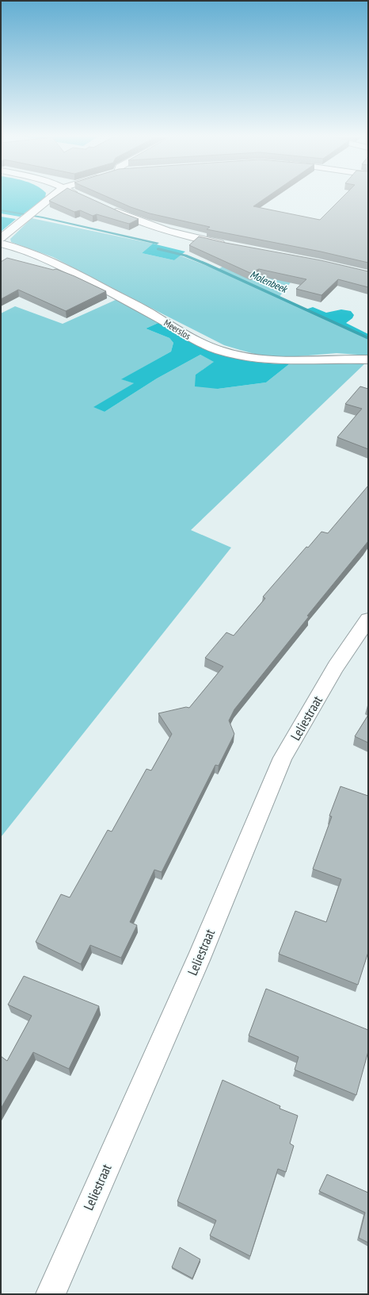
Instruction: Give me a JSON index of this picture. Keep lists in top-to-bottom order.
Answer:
{
  "streets": {
    "street": ["Meerslos", "Leliestraat"]
  },
  "water": ["Molenbeek"]
}
